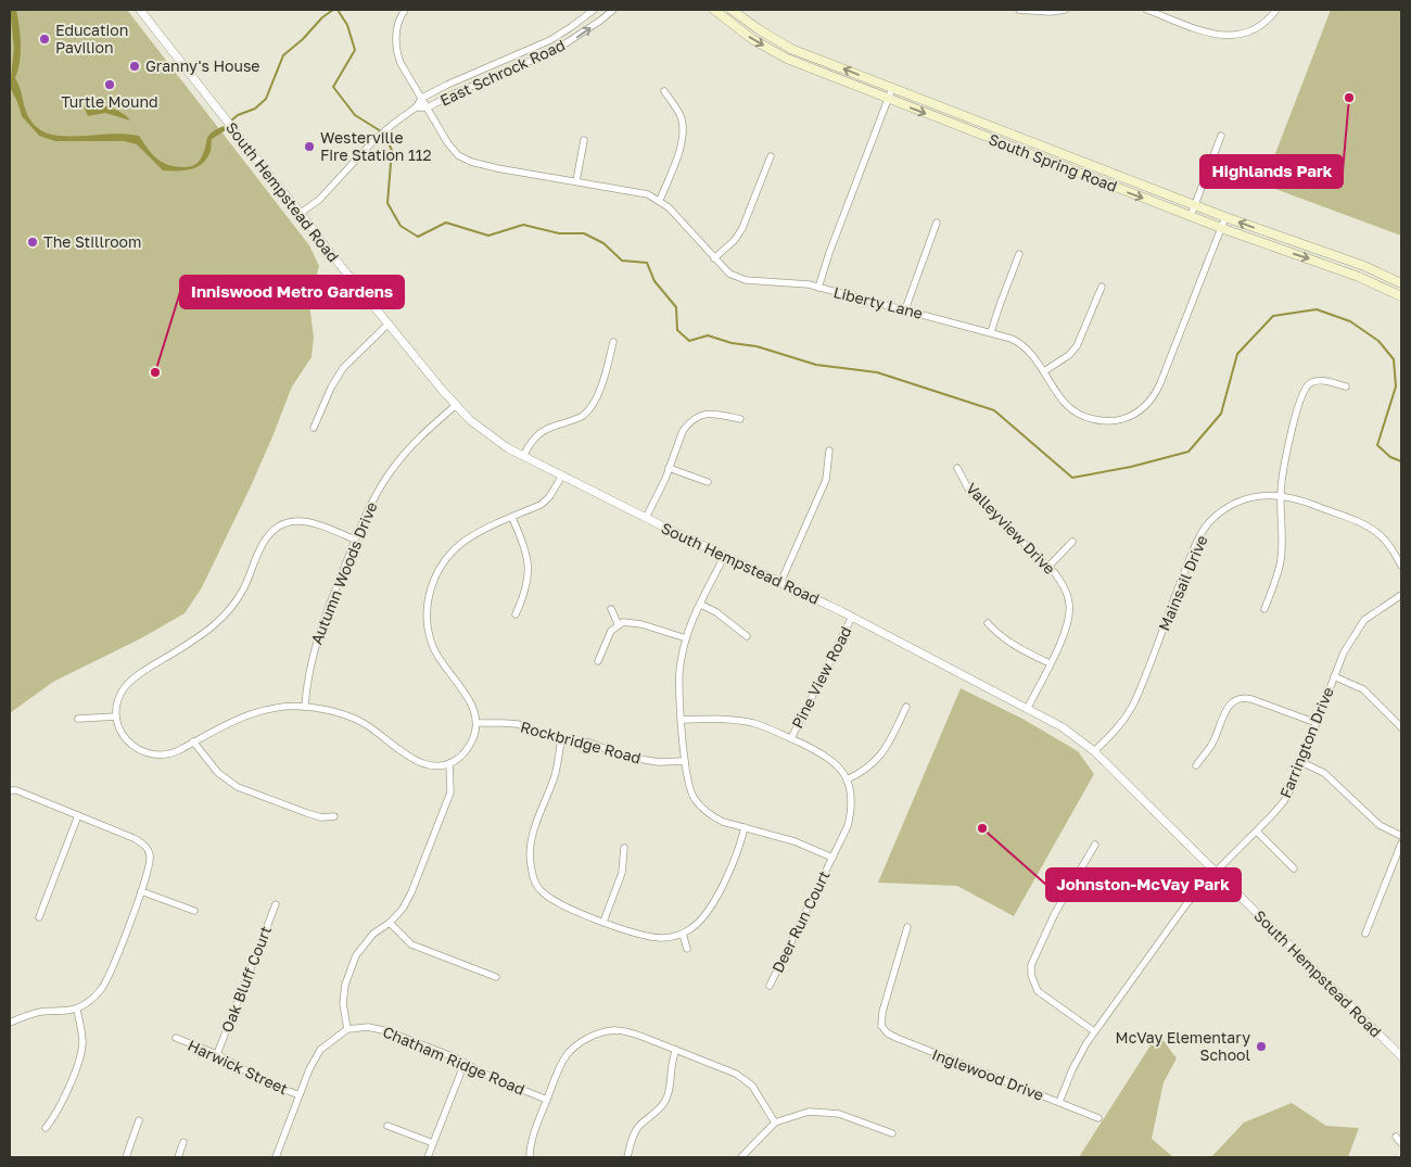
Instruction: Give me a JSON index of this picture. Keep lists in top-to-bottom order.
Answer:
{
  "streets": {
    "main road": ["South Spring Road"],
    "street": [
      "East Schrock Road",
      "South Hempstead Road",
      "Liberty Lane",
      "Valleyview Drive",
      "Autumn Woods Drive",
      "Mainsail Drive",
      "Pine View Road",
      "Rockbridge Road",
      "Farrington Drive",
      "Deer Run Court",
      "Oak Bluff Court",
      "Chatham Ridge Road",
      "Harwick Street",
      "Inglewood Drive"
    ]
  },
  "crossings": [
    ["East Schrock Road", "South Hempstead Road"],
    ["East Schrock Road", "Liberty Lane"],
    ["South Spring Road", "Liberty Lane"],
    ["South Hempstead Road", "Valleyview Drive"],
    ["South Hempstead Road", "Autumn Woods Drive"],
    ["South Hempstead Road", "Mainsail Drive"],
    ["South Hempstead Road", "Pine View Road"],
    ["South Hempstead Road", "Farrington Drive"],
    ["Farrington Drive", "Inglewood Drive"],
    ["Oak Bluff Court", "Harwick Street"]
  ],
  "places": [
    "Education Pavilion",
    "Granny's House",
    "Turtle Mound",
    "Highlands Park",
    "Westerville Fire Station 112",
    "The Stillroom",
    "Inniswood Metro Gardens",
    "Johnston-McVay Park",
    "McVay Elementary School"
  ]
}
